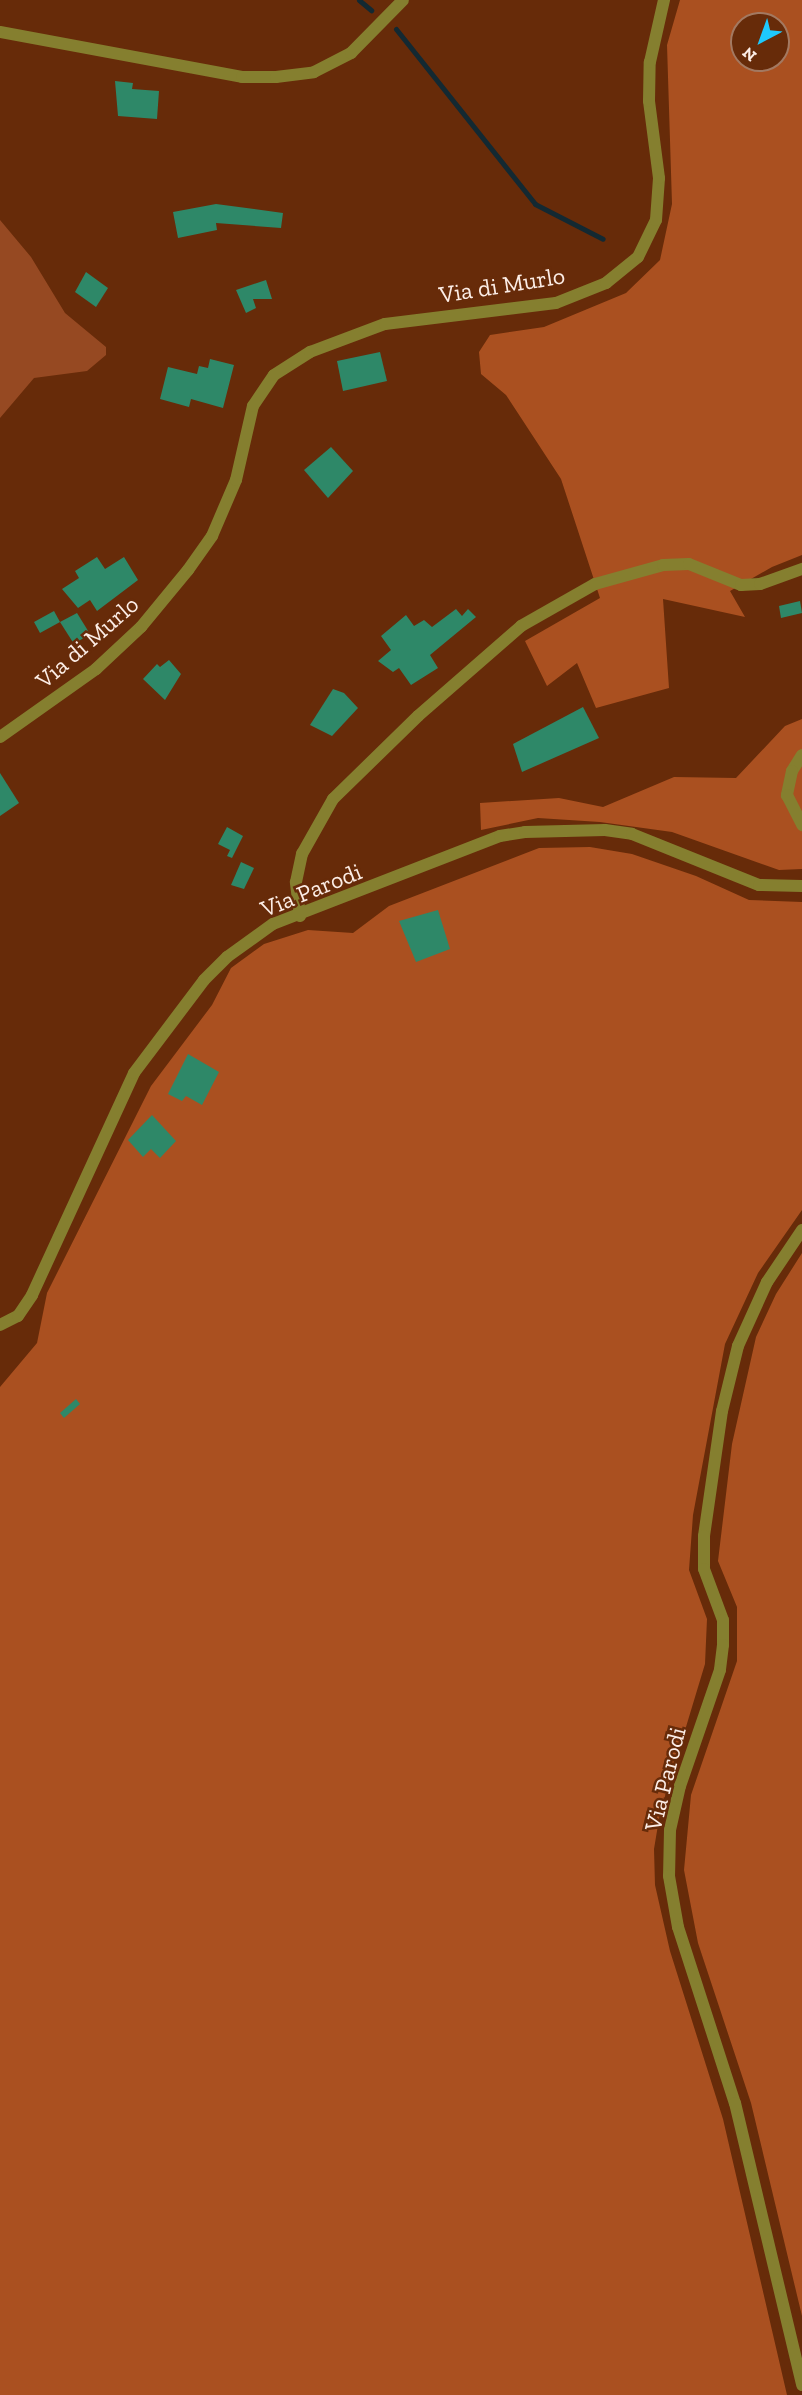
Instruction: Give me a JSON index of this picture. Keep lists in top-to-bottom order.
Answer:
{
  "streets": {
    "street": ["Via di Murlo", "Via Parodi"]
  },
  "north": "bottom left"
}
